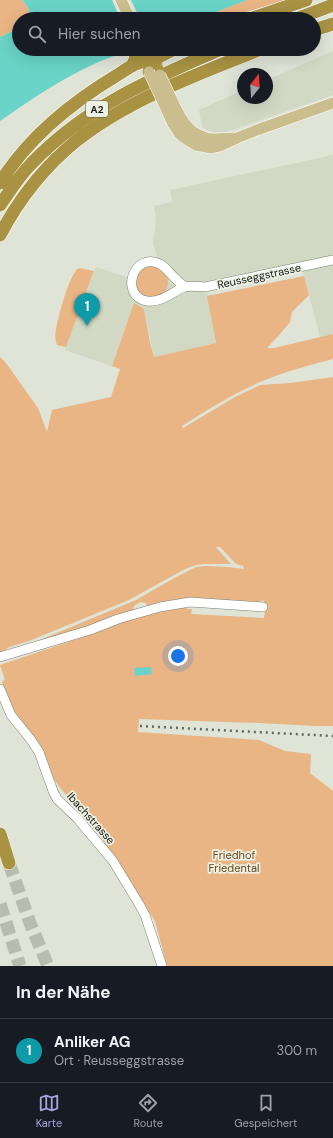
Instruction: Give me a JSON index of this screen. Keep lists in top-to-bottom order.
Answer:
{
  "streets": {
    "highway": ["A2"],
    "street": ["Reusseggstrasse", "Ibachstrasse"]
  },
  "parks": ["Friedhof Friedental"],
  "north": "top",
  "page": {
    "search": "Hier suchen",
    "pins": "1",
    "heading": "In der Nähe",
    "list": [
      {
        "mark": "1",
        "name": "Anliker AG",
        "note": "Ort · Reusseggstrasse",
        "value": "300 m"
      }
    ],
    "nav": ["Karte", "Route", "Gespeichert"]
  }
}
